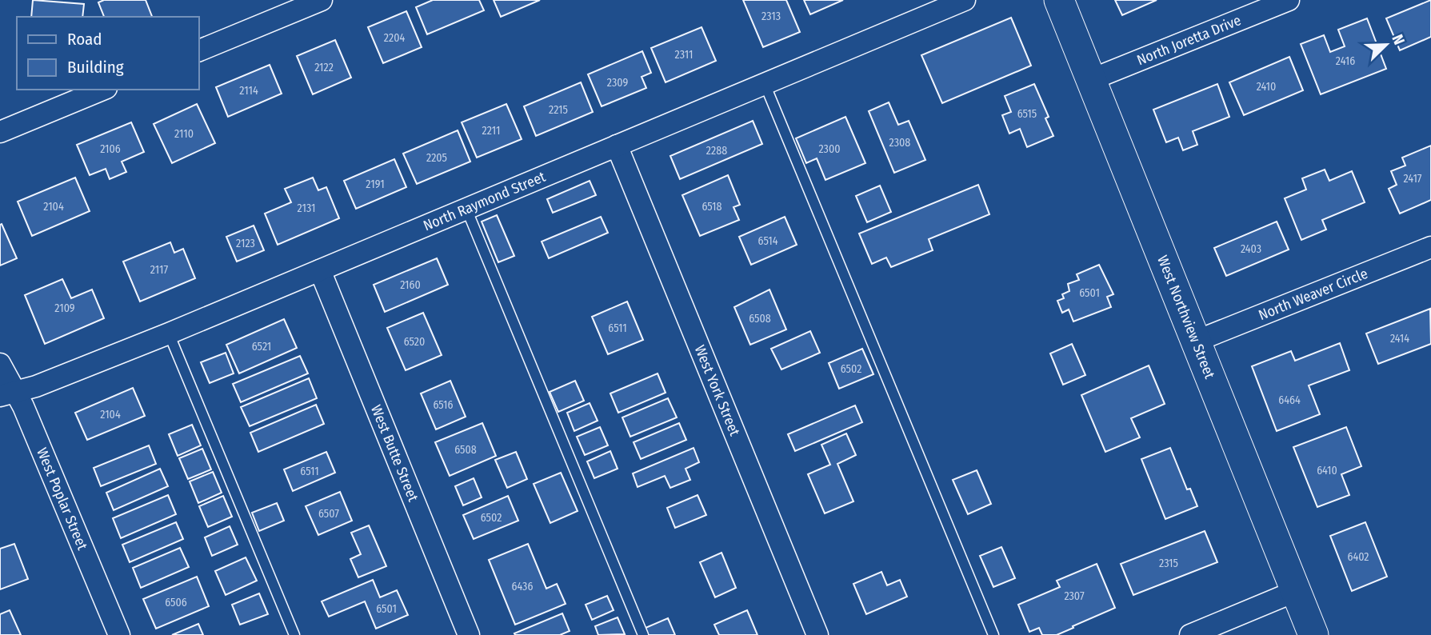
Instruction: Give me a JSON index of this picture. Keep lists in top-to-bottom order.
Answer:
{
  "streets": {
    "street": [
      "North Joretta Drive",
      "North Raymond Street",
      "North Weaver Circle",
      "West Northview Street",
      "West York Street",
      "West Butte Street",
      "West Poplar Street"
    ]
  },
  "crossings": [
    ["North Joretta Drive", "West Northview Street"],
    ["North Raymond Street", "West York Street"],
    ["North Raymond Street", "West Butte Street"],
    ["North Raymond Street", "West Poplar Street"],
    ["North Weaver Circle", "West Northview Street"]
  ],
  "house_numbers": [
    "2313",
    "2204",
    "2311",
    "2416",
    "2122",
    "2309",
    "2410",
    "2114",
    "2215",
    "6515",
    "2211",
    "2110",
    "2308",
    "2106",
    "2300",
    "2288",
    "2205",
    "2417",
    "2191",
    "2104",
    "6518",
    "2131",
    "6514",
    "2123",
    "2403",
    "2117",
    "2160",
    "6501",
    "2109",
    "6508",
    "6511",
    "2414",
    "6520",
    "6521",
    "6502",
    "6464",
    "6516",
    "2104",
    "6508",
    "6410",
    "6511",
    "6507",
    "6502",
    "6402",
    "2315",
    "6436",
    "2307",
    "6506",
    "6501"
  ],
  "legend": ["Road", "Building"],
  "north": "top right"
}
